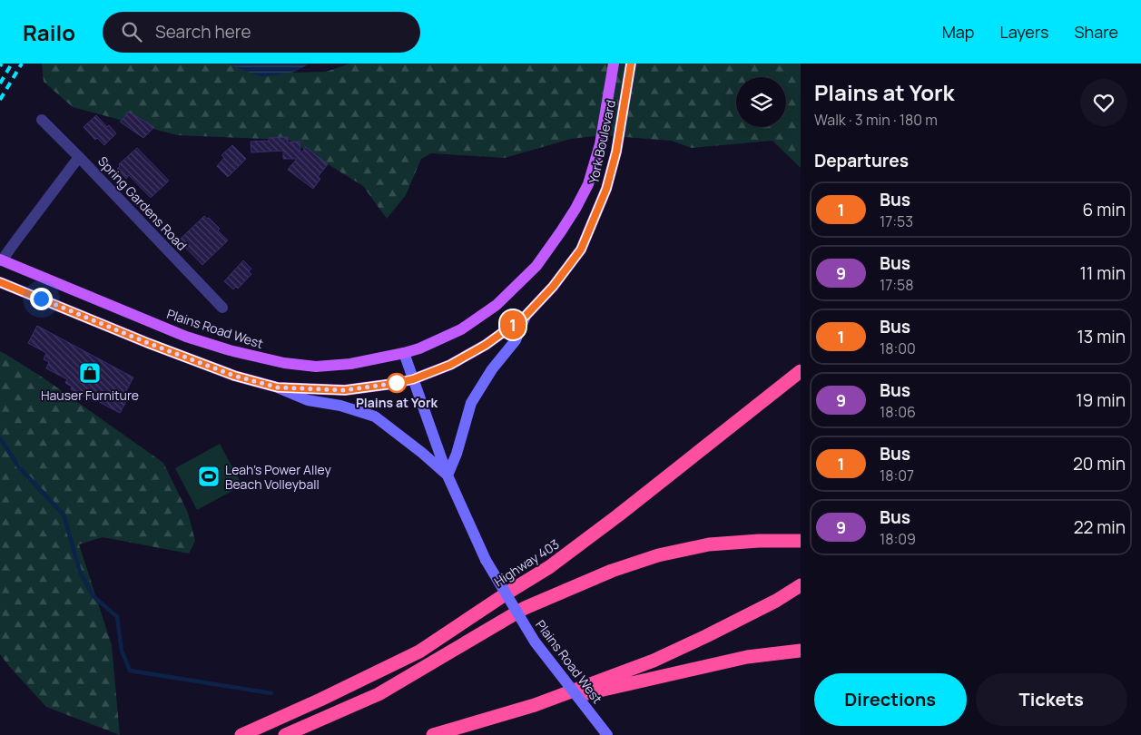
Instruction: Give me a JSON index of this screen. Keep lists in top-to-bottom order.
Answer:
{
  "streets": {
    "highway": ["Highway 403"],
    "main road": ["York Boulevard", "Plains Road West"],
    "street": ["Spring Gardens Road"]
  },
  "crossings": [
    ["York Boulevard", "Plains Road West"],
    ["Spring Gardens Road", "Plains Road West"]
  ],
  "places": {
    "shop": ["Hauser Furniture"],
    "other": ["Plains at York"],
    "sports": ["Leah's Power Alley Beach Volleyball"]
  },
  "lines": ["bus line 1"],
  "page": {
    "header": "Railo",
    "search": "Search here",
    "nav": ["Map", "Layers", "Share"],
    "on_map": "1",
    "heading": [
      ["Plains at York", "Walk · 3 min · 180 m"],
      "Departures"
    ],
    "list": [
      {
        "mark": "1",
        "name": "Bus",
        "note": "17:53",
        "value": "6 min"
      },
      {
        "mark": "9",
        "name": "Bus",
        "note": "17:58",
        "value": "11 min"
      },
      {
        "mark": "1",
        "name": "Bus",
        "note": "18:00",
        "value": "13 min"
      },
      {
        "mark": "9",
        "name": "Bus",
        "note": "18:06",
        "value": "19 min"
      },
      {
        "mark": "1",
        "name": "Bus",
        "note": "18:07",
        "value": "20 min"
      },
      {
        "mark": "9",
        "name": "Bus",
        "note": "18:09",
        "value": "22 min"
      }
    ],
    "buttons": ["Directions", "Tickets"]
  }
}
